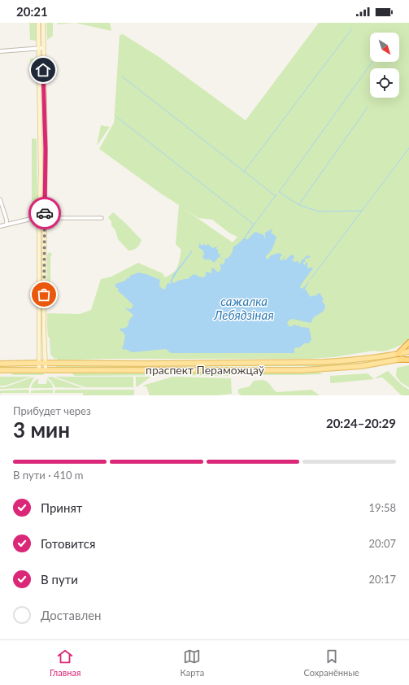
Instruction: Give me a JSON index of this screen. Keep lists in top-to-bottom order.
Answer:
{
  "streets": {
    "main road": ["праспект Пераможцаў"]
  },
  "water": ["сажалка Лебядзіная"],
  "north": "bottom right",
  "page": {
    "status": "20:21",
    "heading": ["3 мин", "Прибудет через", "20:24–20:29"],
    "bar": "В пути · 410 m",
    "list": [
      ["Принят", "19:58"],
      ["Готовится", "20:07"],
      ["В пути", "20:17"],
      "Доставлен"
    ],
    "tabs": ["Главная", "Карта", "Сохранённые"]
  }
}
